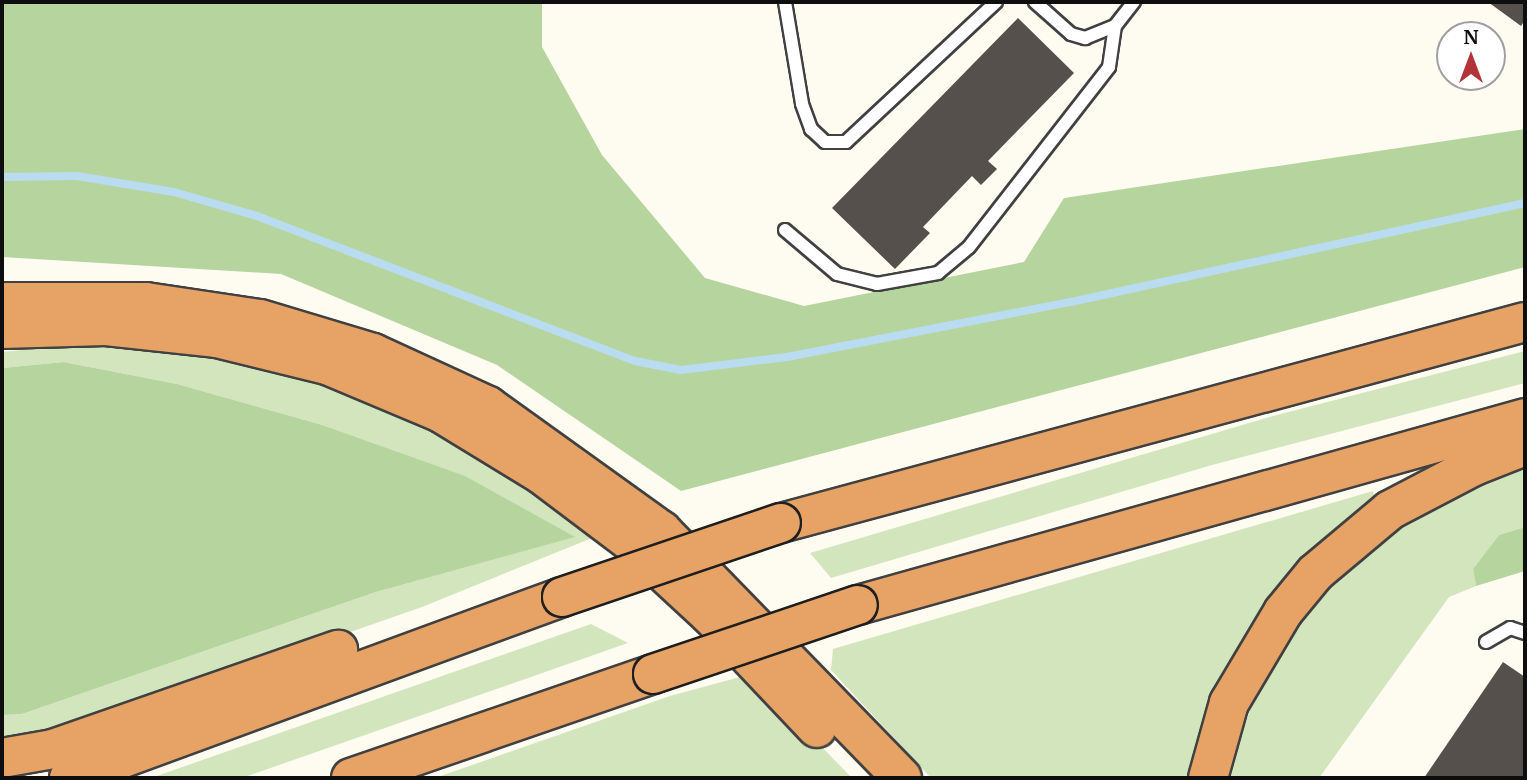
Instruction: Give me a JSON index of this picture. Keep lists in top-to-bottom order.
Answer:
{
  "north": "top"
}
